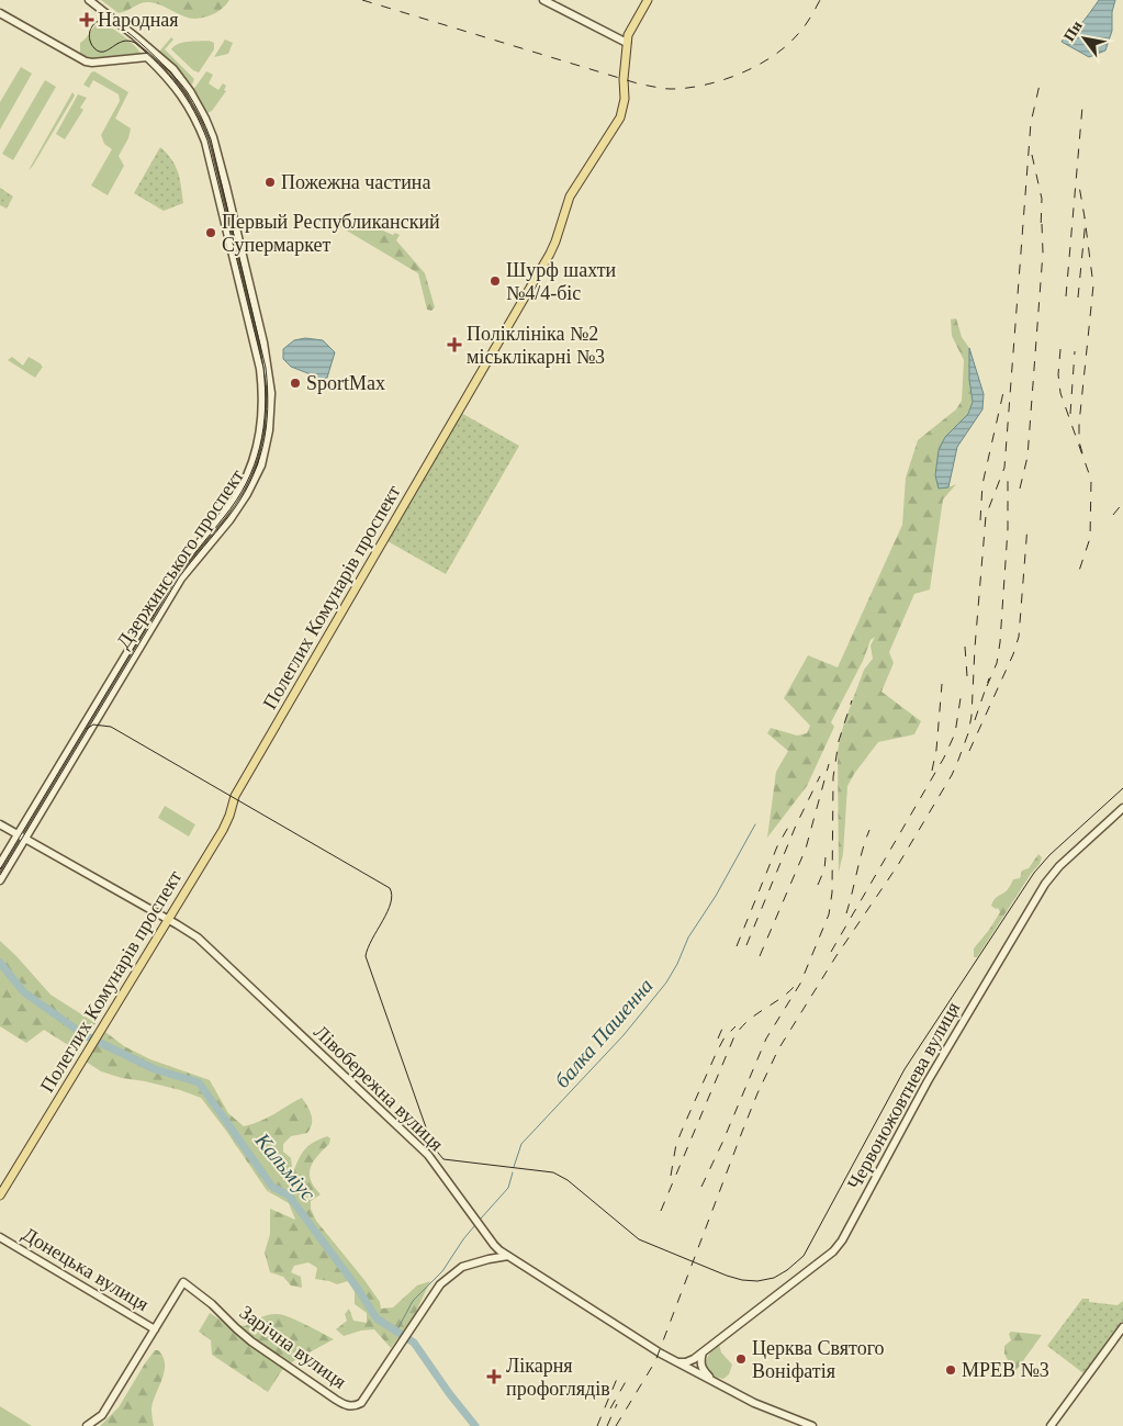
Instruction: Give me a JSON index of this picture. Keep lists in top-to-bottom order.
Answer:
{
  "streets": {
    "main road": ["Полеглих Комунарів проспект"],
    "street": [
      "Дзержинського проспект",
      "Лівобережна вулиця",
      "Червоножовтнева вулиця",
      "Донецька вулиця",
      "Зарічна вулиця"
    ]
  },
  "crossings": [
    ["Дзержинського проспект", "Лівобережна вулиця"],
    ["Полеглих Комунарів проспект", "Лівобережна вулиця"],
    ["Лівобережна вулиця", "Червоножовтнева вулиця"],
    ["Донецька вулиця", "Зарічна вулиця"]
  ],
  "water": ["балка Пашенна", "Кальміус"],
  "places": {
    "health": ["Народная", "Поліклініка №2 міськлікарні №3", "Лікарня профоглядів"],
    "other": [
      "Пожежна частина",
      "Первый Республиканский Супермаркет",
      "Шурф шахти №4/4-біс",
      "SportMax",
      "Церква Святого Воніфатія",
      "МРЕВ №3"
    ]
  },
  "north": "top left"
}
